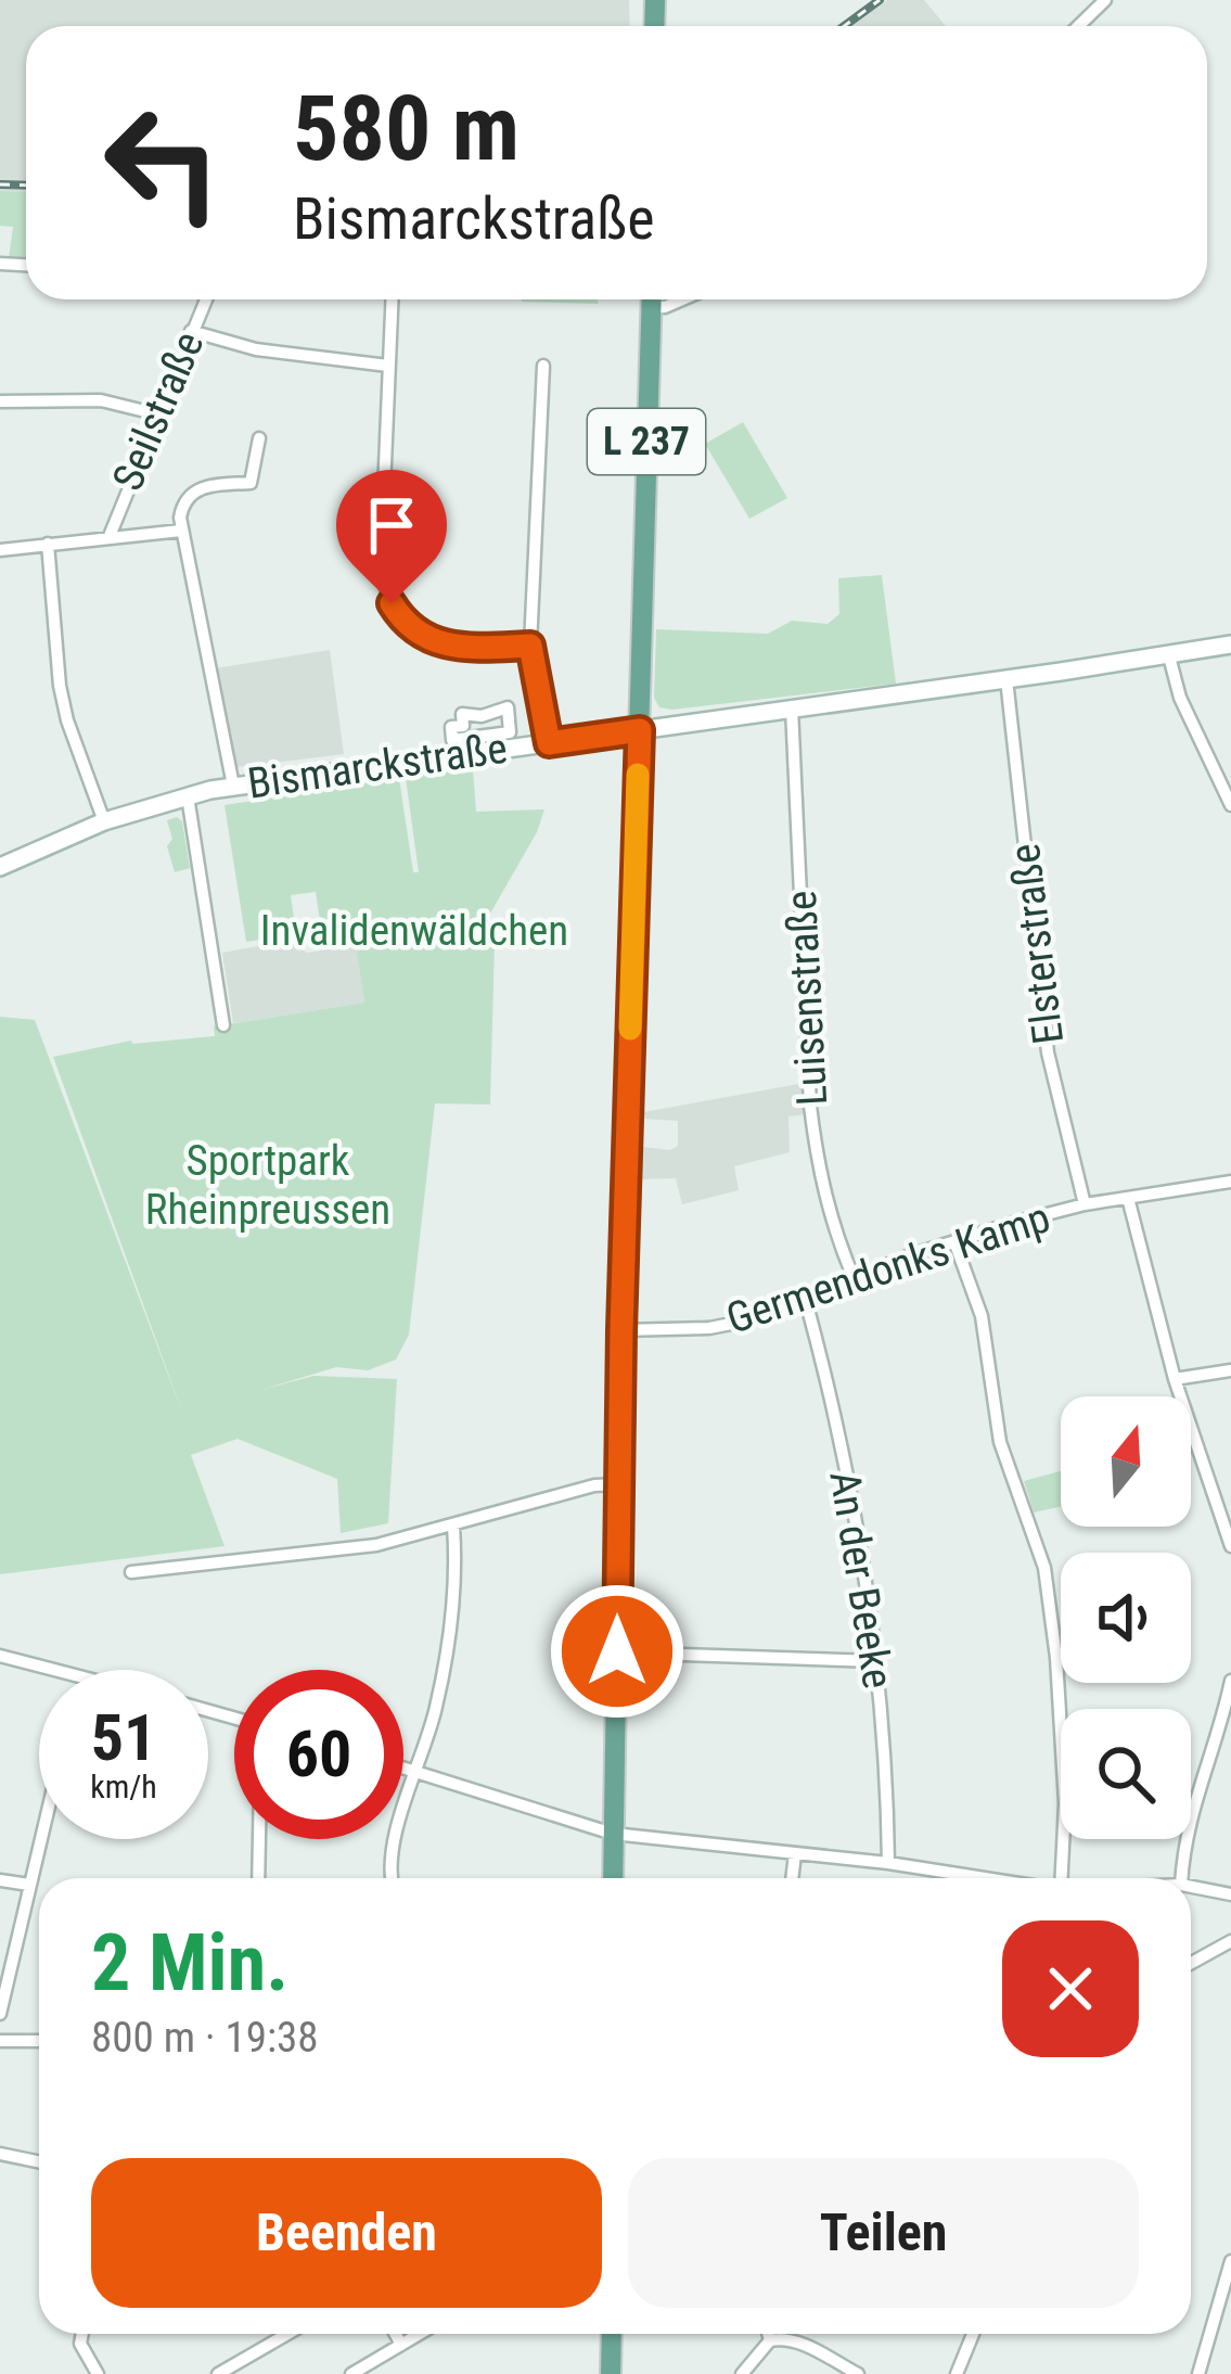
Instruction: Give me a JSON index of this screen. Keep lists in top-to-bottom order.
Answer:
{
  "streets": {
    "main road": ["L 237", "Bismarckstraße"],
    "street": [
      "Seilstraße",
      "Elsterstraße",
      "Luisenstraße",
      "Germendonks Kamp",
      "An der Beeke"
    ]
  },
  "crossings": [
    ["L 237", "Bismarckstraße"],
    ["L 237", "Germendonks Kamp"],
    ["Bismarckstraße", "Elsterstraße"],
    ["Bismarckstraße", "Luisenstraße"],
    ["Elsterstraße", "Germendonks Kamp"],
    ["Luisenstraße", "Germendonks Kamp"],
    ["Germendonks Kamp", "An der Beeke"]
  ],
  "parks": ["Invalidenwäldchen", "Sportpark Rheinpreussen"],
  "north": "top",
  "page": {
    "turn": ["580 m", "Bismarckstraße"],
    "speed": "51 km/h",
    "limit": "60",
    "heading": ["2 Min.", "800 m · 19:38"],
    "buttons": ["Beenden", "Teilen"]
  }
}
